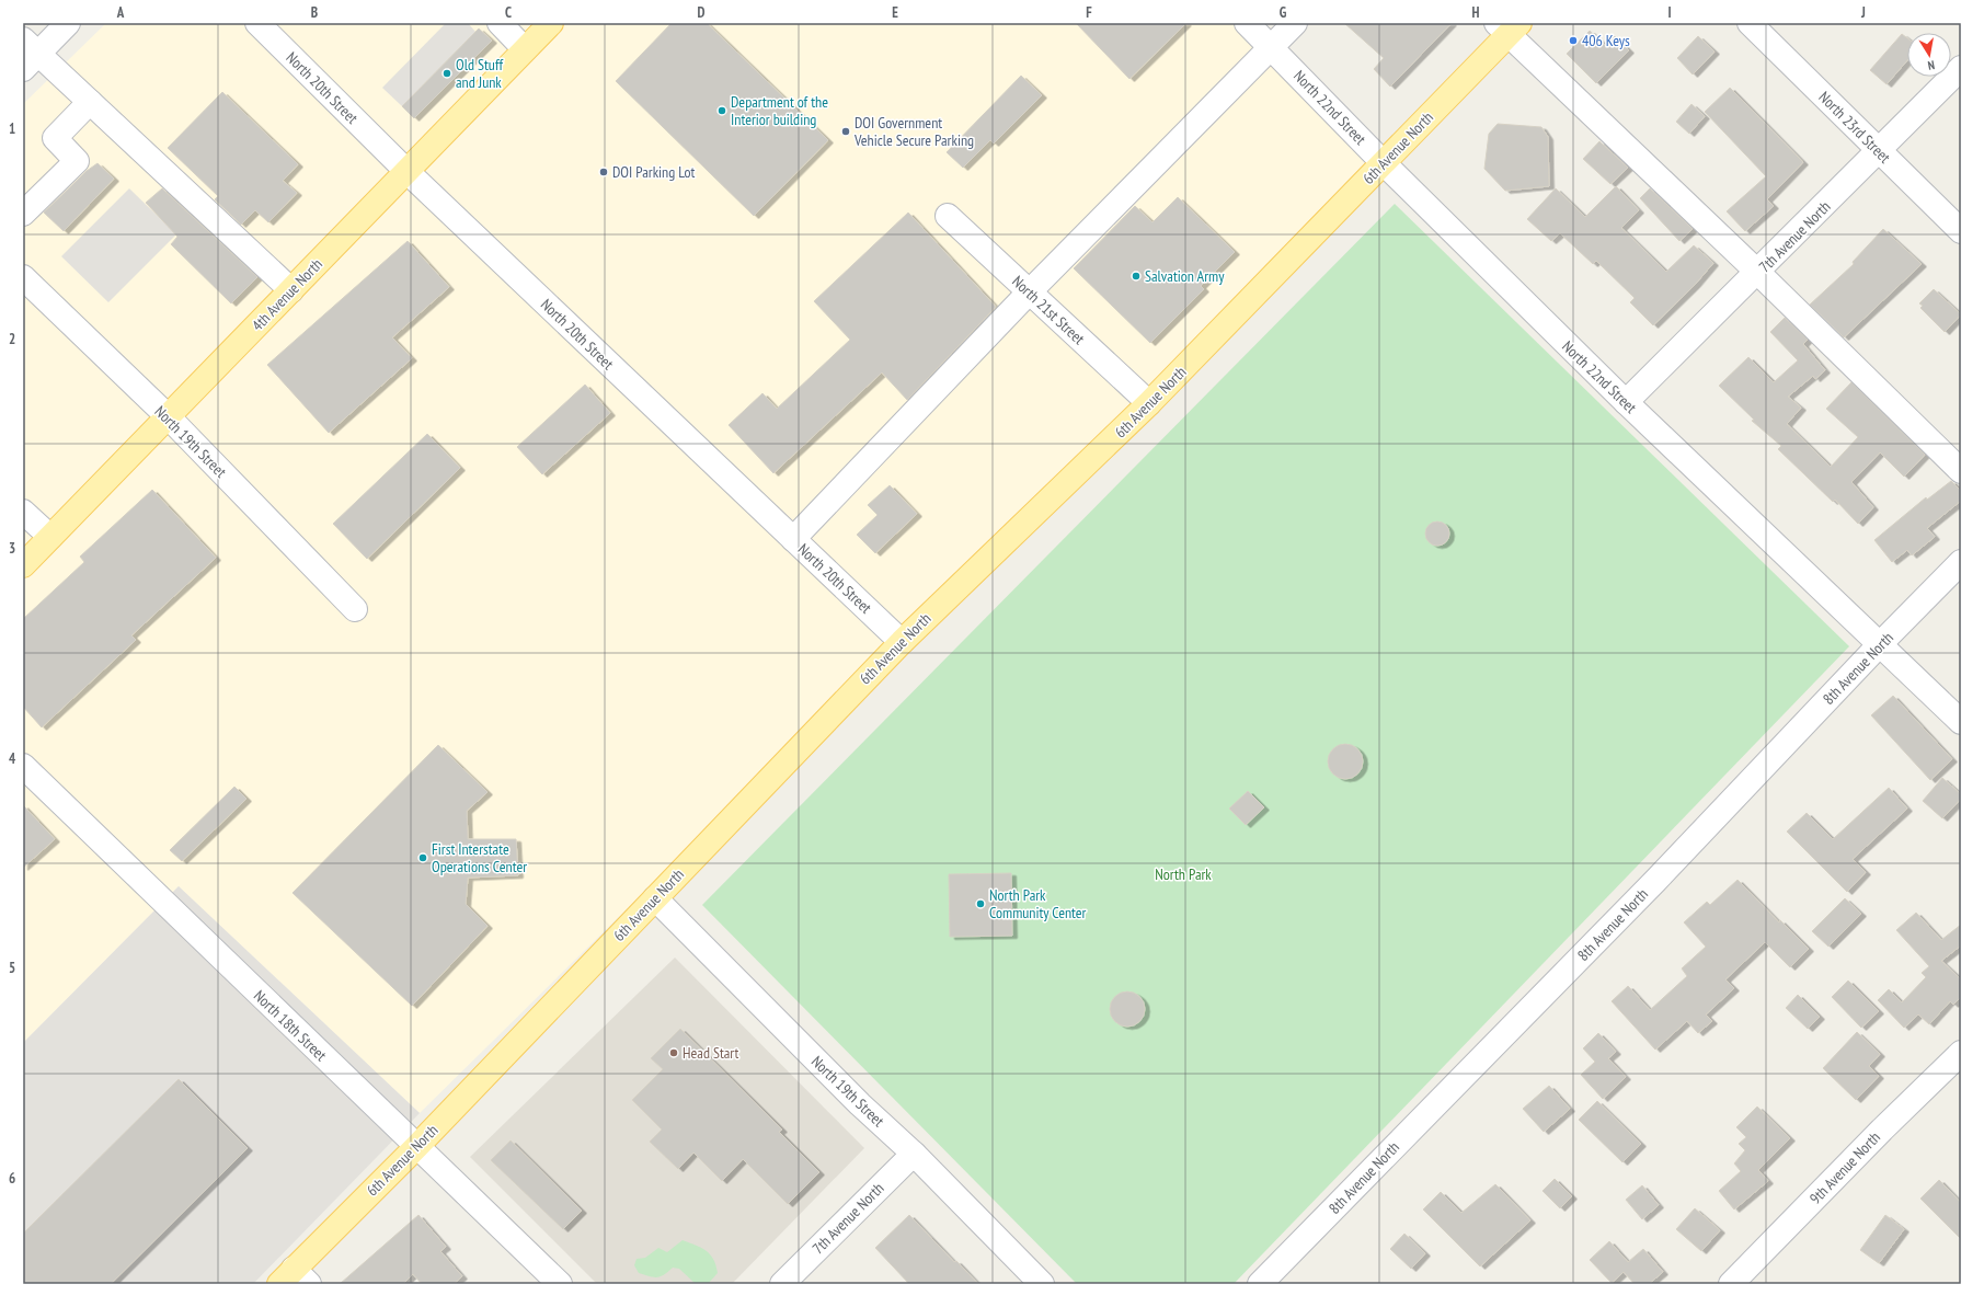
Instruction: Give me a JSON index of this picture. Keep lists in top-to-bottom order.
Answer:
{
  "streets": {
    "main road": ["6th Avenue North", "4th Avenue North"],
    "street": [
      "North 20th Street",
      "North 22nd Street",
      "North 23rd Street",
      "7th Avenue North",
      "North 21st Street",
      "North 19th Street",
      "8th Avenue North",
      "North 18th Street",
      "9th Avenue North"
    ]
  },
  "crossings": [
    ["North 20th Street", "6th Avenue North"],
    ["North 20th Street", "4th Avenue North"],
    ["North 22nd Street", "6th Avenue North"],
    ["North 22nd Street", "7th Avenue North"],
    ["North 22nd Street", "8th Avenue North"],
    ["North 23rd Street", "7th Avenue North"],
    ["6th Avenue North", "North 21st Street"],
    ["6th Avenue North", "North 19th Street"],
    ["6th Avenue North", "North 18th Street"],
    ["7th Avenue North", "North 19th Street"],
    ["4th Avenue North", "North 19th Street"]
  ],
  "parks": ["North Park"],
  "places": [
    "406 Keys",
    "Old Stuff and Junk",
    "Department of the Interior building",
    "DOI Government Vehicle Secure Parking",
    "DOI Parking Lot",
    "Salvation Army",
    "First Interstate Operations Center",
    "North Park Community Center",
    "Head Start"
  ],
  "north": "bottom",
  "grid": {
    "columns": [
      "A",
      "B",
      "C",
      "D",
      "E",
      "F",
      "G",
      "H",
      "I",
      "J"
    ],
    "rows": [
      "1",
      "2",
      "3",
      "4",
      "5",
      "6"
    ]
  }
}
